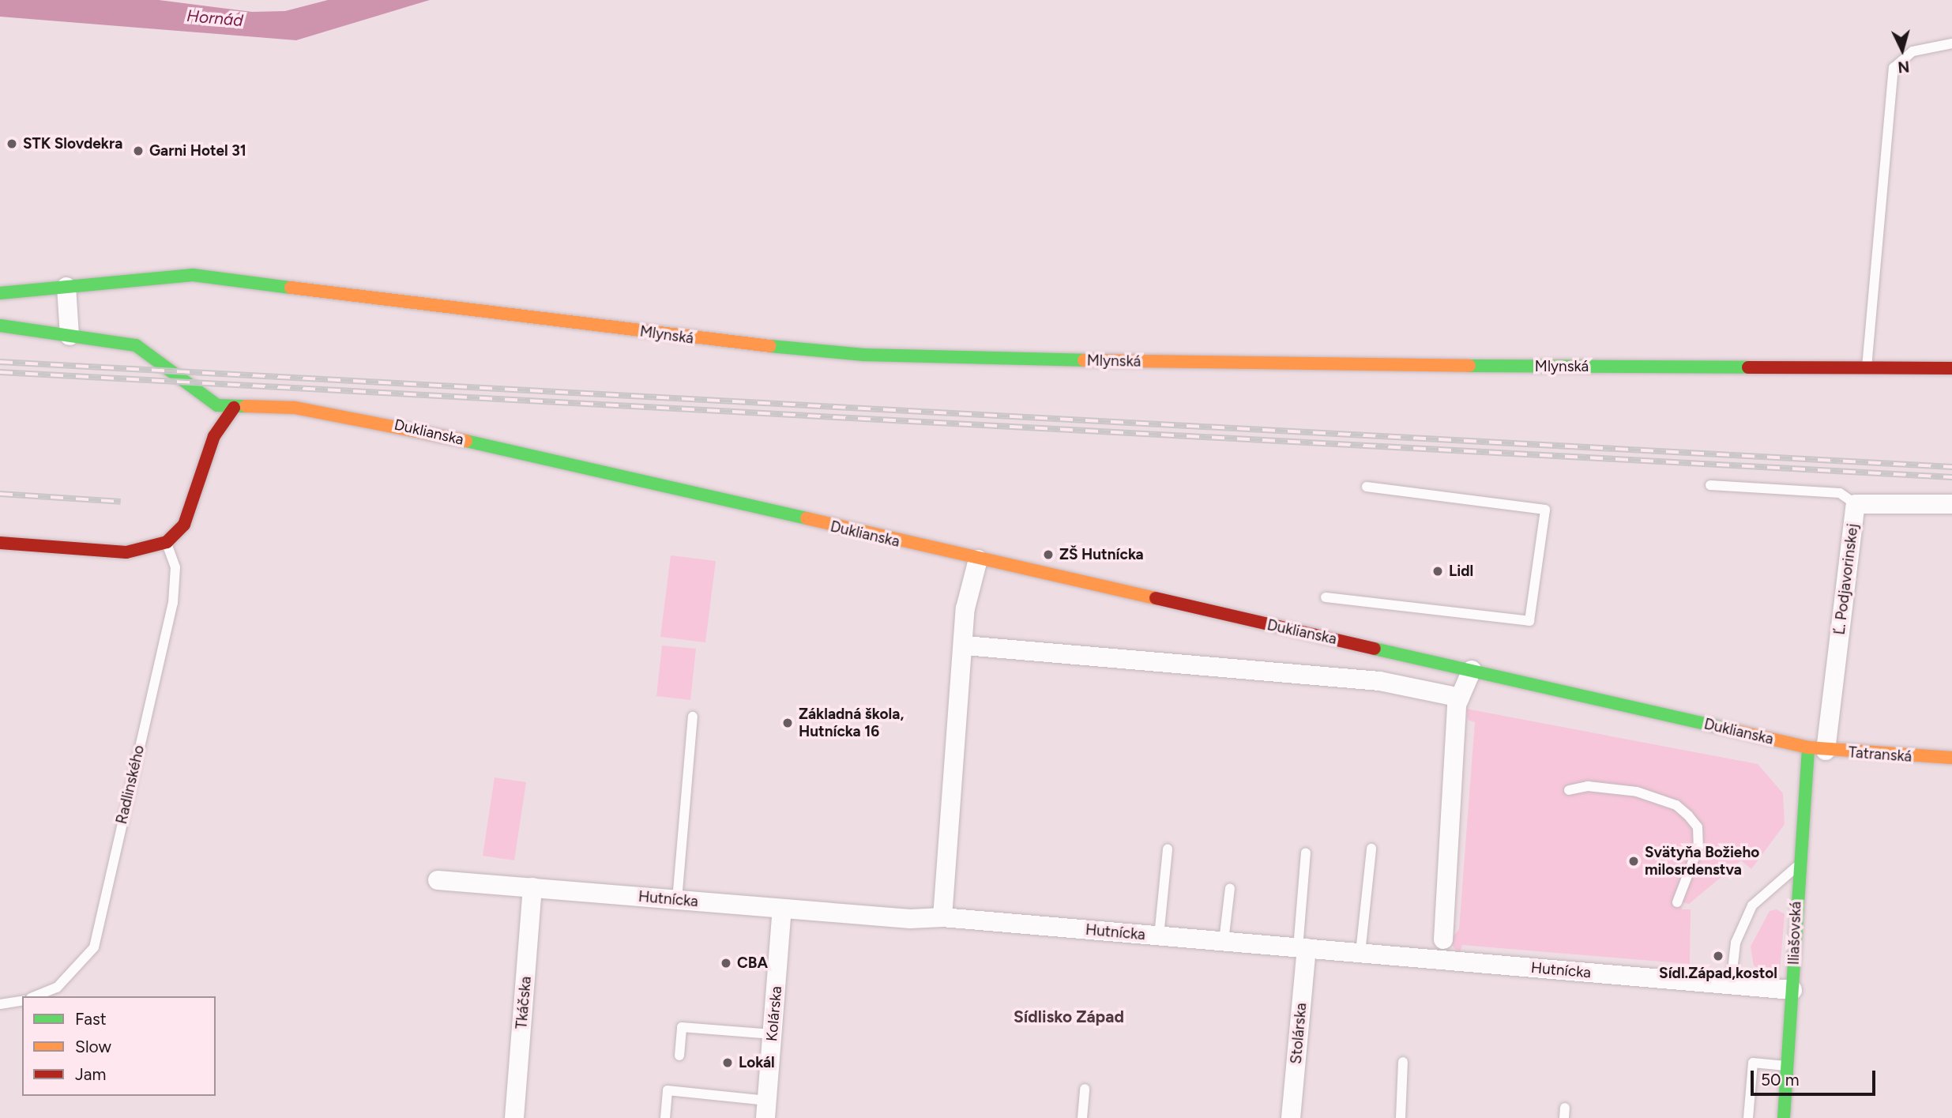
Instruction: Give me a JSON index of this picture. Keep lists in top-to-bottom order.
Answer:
{
  "streets": {
    "street": [
      "Mlynská",
      "Duklianska",
      "Ľ. Podjavorinskej",
      "Tatranská",
      "Hutnícka",
      "Iliašovská",
      "Tkáčska",
      "Kolárska",
      "Stolárska"
    ],
    "lane": ["Radlinského"]
  },
  "crossings": [
    ["Duklianska", "Ľ. Podjavorinskej"],
    ["Duklianska", "Tatranská"],
    ["Duklianska", "Iliašovská"],
    ["Ľ. Podjavorinskej", "Tatranská"],
    ["Ľ. Podjavorinskej", "Iliašovská"],
    ["Tatranská", "Iliašovská"],
    ["Hutnícka", "Iliašovská"],
    ["Hutnícka", "Tkáčska"],
    ["Hutnícka", "Kolárska"],
    ["Hutnícka", "Stolárska"]
  ],
  "districts": ["Sídlisko Západ"],
  "water": ["Hornád"],
  "places": [
    "STK Slovdekra",
    "Garni Hotel 31",
    "ZŠ Hutnícka",
    "Lidl",
    "Základná škola, Hutnícka 16",
    "Svätyňa Božieho milosrdenstva",
    "Sídl.Západ,kostol",
    "CBA",
    "Lokál"
  ],
  "legend": ["Fast", "Slow", "Jam"],
  "scale_bar": "50 m",
  "north": "bottom"
}
